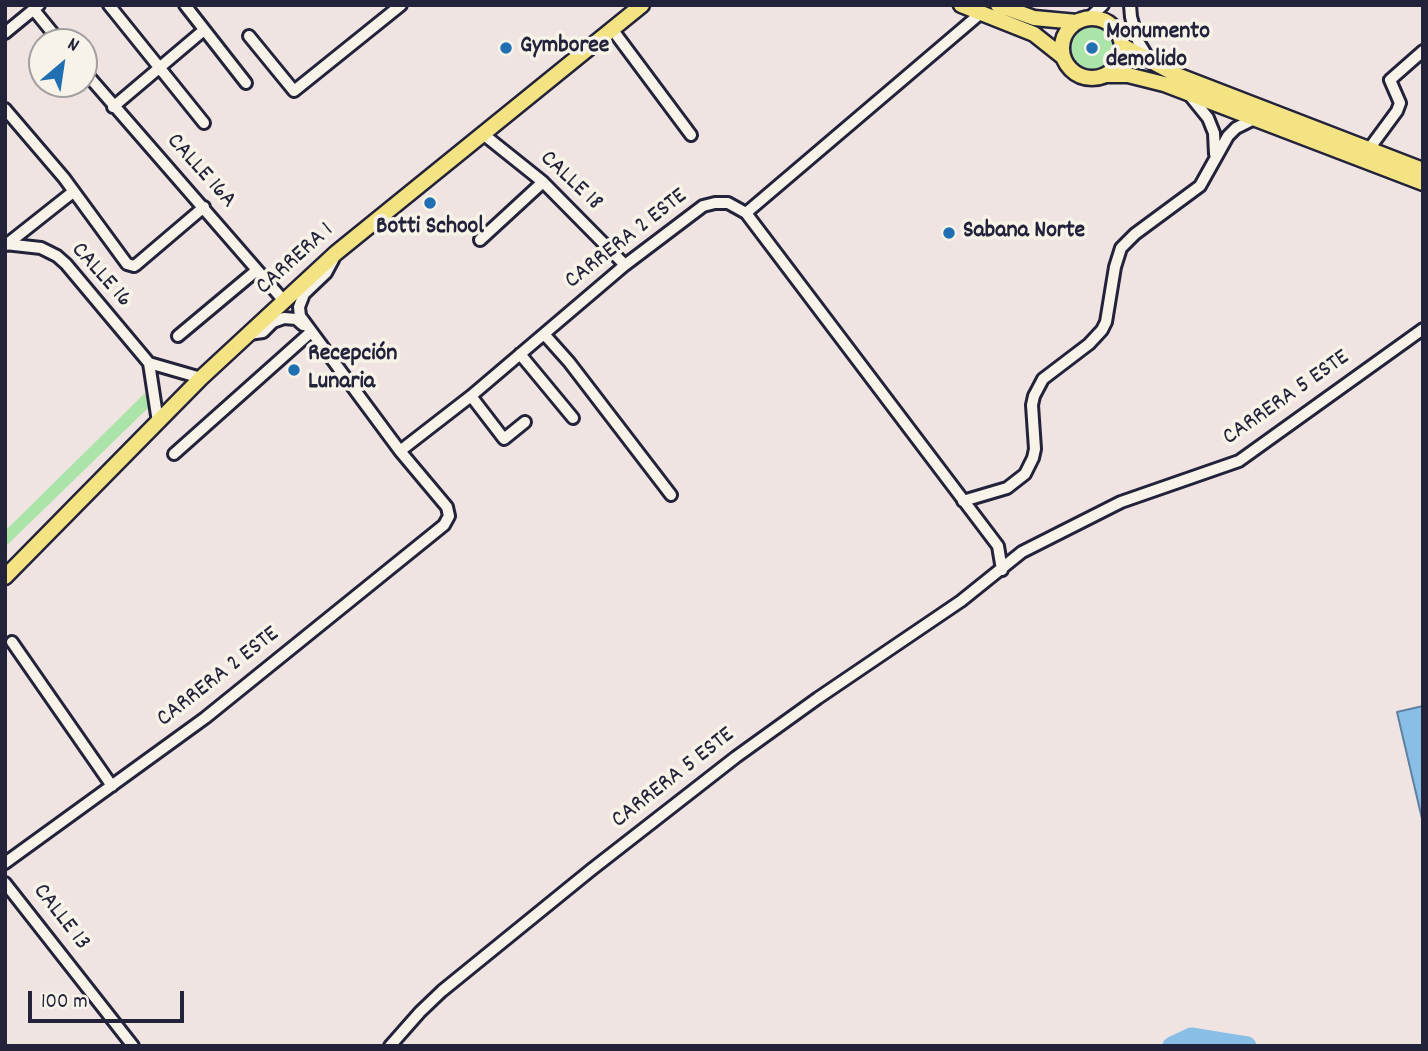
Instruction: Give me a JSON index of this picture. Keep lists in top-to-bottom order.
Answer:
{
  "streets": {
    "main road": ["CARRERA 1"],
    "street": [
      "CALLE 16A",
      "CALLE 18",
      "CARRERA 2 ESTE",
      "CALLE 16",
      "CARRERA 5 ESTE",
      "CALLE 13"
    ]
  },
  "crossings": [
    ["CALLE 16A", "CARRERA 1"],
    ["CALLE 16A", "CALLE 16"],
    ["CALLE 18", "CARRERA 2 ESTE"],
    ["CALLE 18", "CARRERA 1"]
  ],
  "places": [
    "Gymboree",
    "Monumento demolido",
    "Botti School",
    "Sabana Norte",
    "Recepción Lunaria"
  ],
  "scale_bar": "100 m",
  "north": "top right"
}
